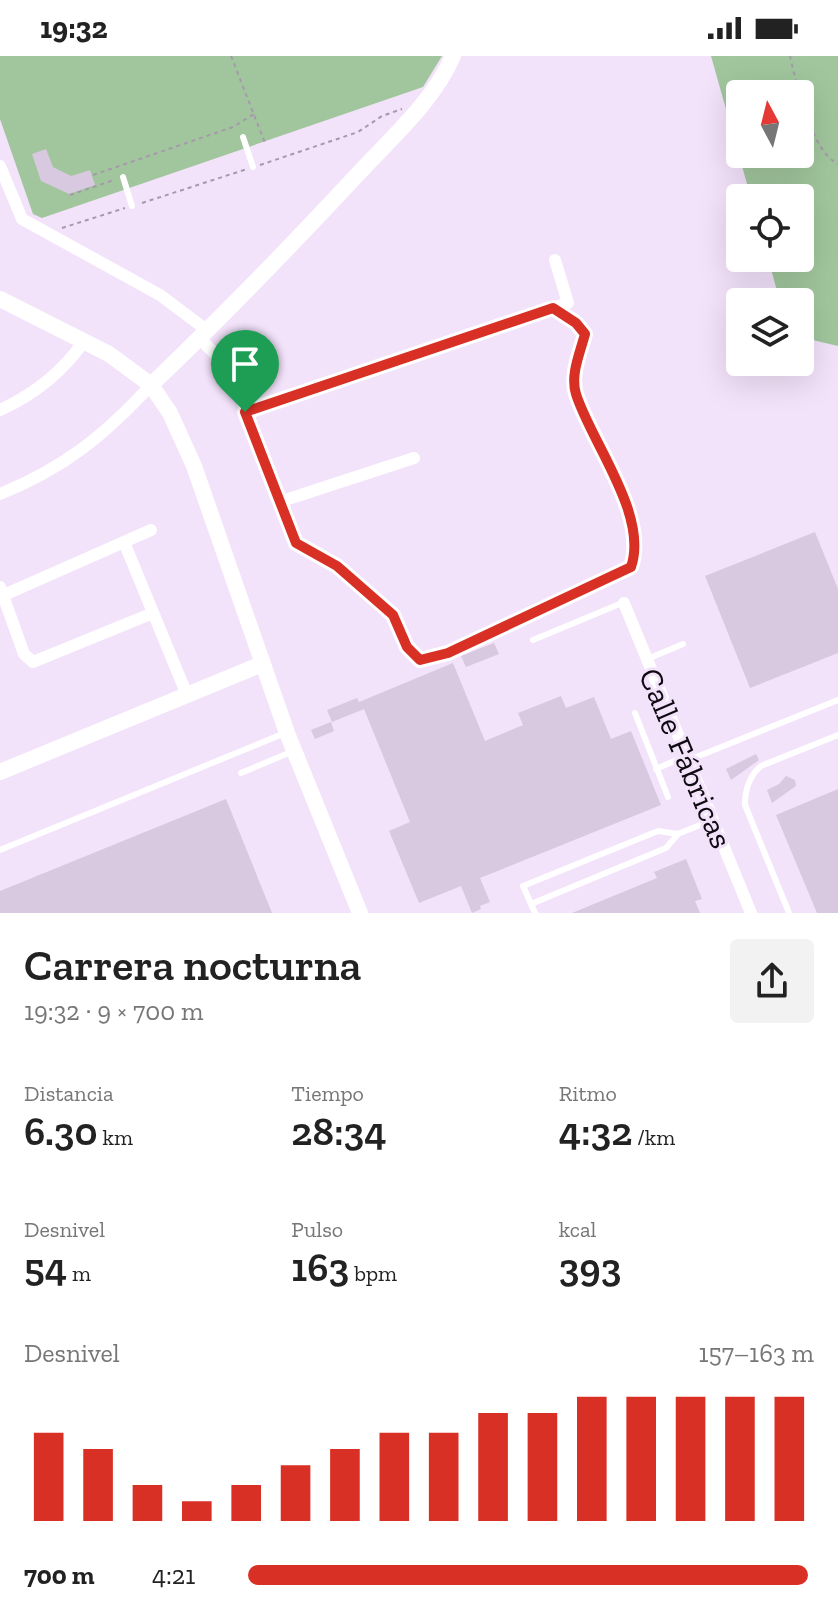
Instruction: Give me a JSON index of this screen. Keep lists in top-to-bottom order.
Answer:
{
  "streets": {
    "street": ["Calle Fábricas"]
  },
  "north": "top",
  "page": {
    "status": "19:32",
    "heading": ["Carrera nocturna", "19:32 · 9 × 700 m"],
    "stats": [
      ["Distancia", "6.30 km"],
      ["Tiempo", "28:34"],
      ["Ritmo", "4:32 /km"],
      ["Desnivel", "54 m"],
      ["Pulso", "163 bpm"],
      ["kcal", "393"]
    ],
    "chart": ["Desnivel", "157–163 m"],
    "list": [
      {
        "name": "700 m",
        "note": "4:21"
      }
    ]
  }
}
